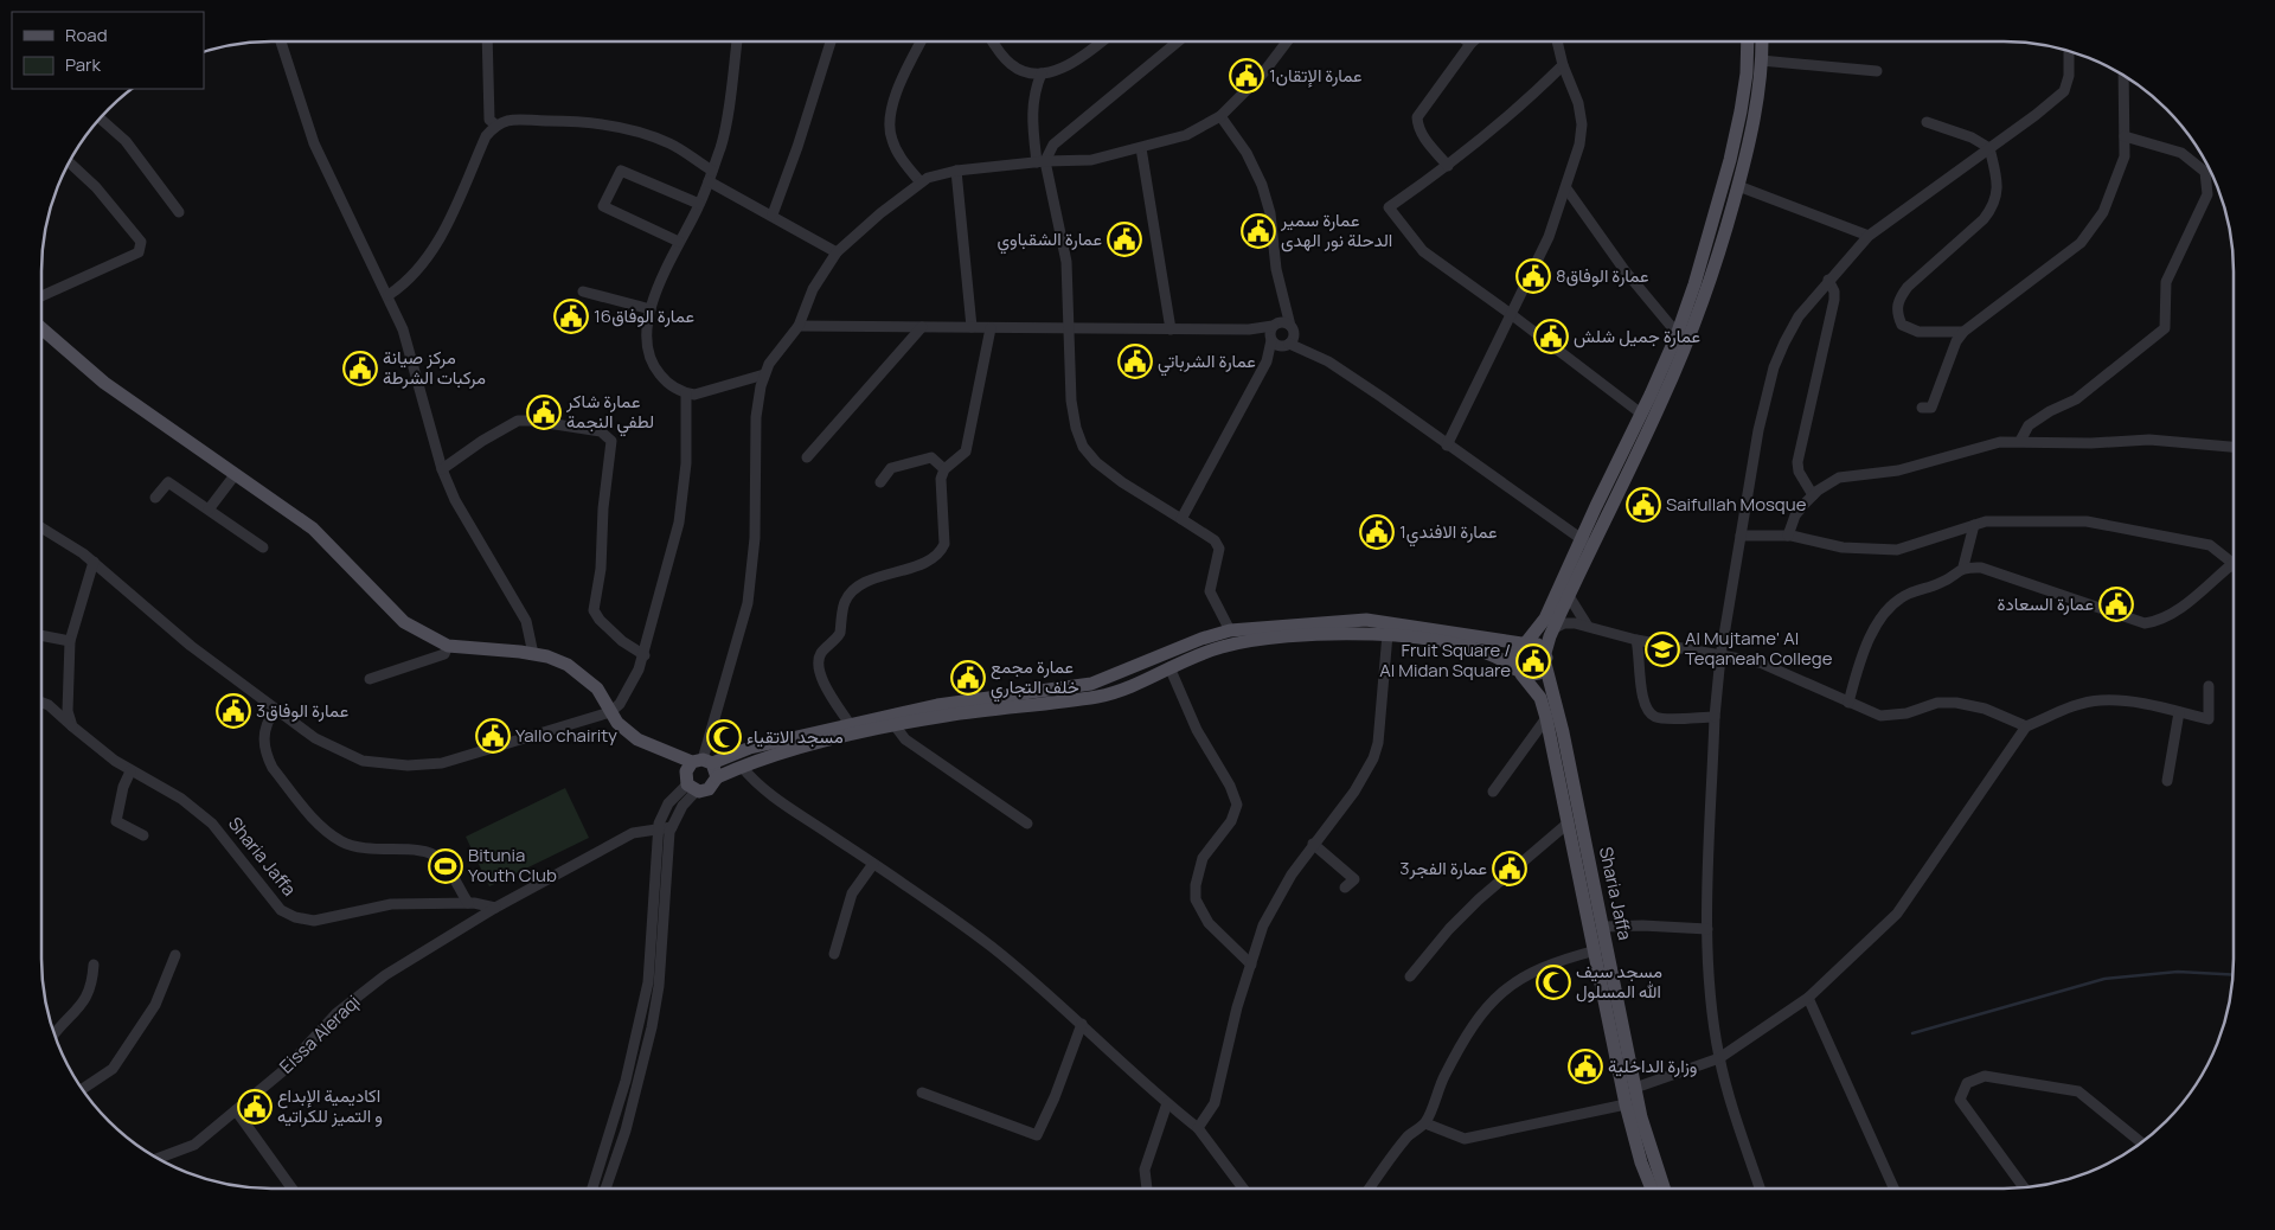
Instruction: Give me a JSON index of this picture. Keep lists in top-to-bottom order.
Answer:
{
  "streets": {
    "main road": ["Sharia Jaffa"],
    "street": ["Eissa Aleraqi"]
  },
  "crossings": [
    ["Sharia Jaffa", "Eissa Aleraqi"]
  ],
  "places": {
    "public building": [
      "عمارة الإتقان1",
      "عمارة سمير الدحلة نور الهدى",
      "عمارة الشقباوي",
      "عمارة الوفاق8",
      "عمارة الوفاق16",
      "عمارة جميل شلش",
      "عمارة الشرباتي",
      "مركز صيانة مركبات الشرطة",
      "عمارة شاكر لطفي النجمة",
      "Saifullah Mosque",
      "عمارة الافندي1",
      "عمارة السعادة",
      "Fruit Square / Al Midan Square",
      "عمارة مجمع خلف التجاري",
      "عمارة الوفاق3",
      "Yallo chairity",
      "عمارة الفجر3",
      "وزارة الداخلية",
      "اكاديمية الإبداع و التميز للكراتيه"
    ],
    "school or university": ["Al Mujtame' Al Teqaneah College"],
    "mosque": ["مسجد الاتقياء", "مسجد سيف الله المسلول"],
    "sports": ["Bitunia Youth Club"]
  },
  "legend": ["Road", "Park"]
}
